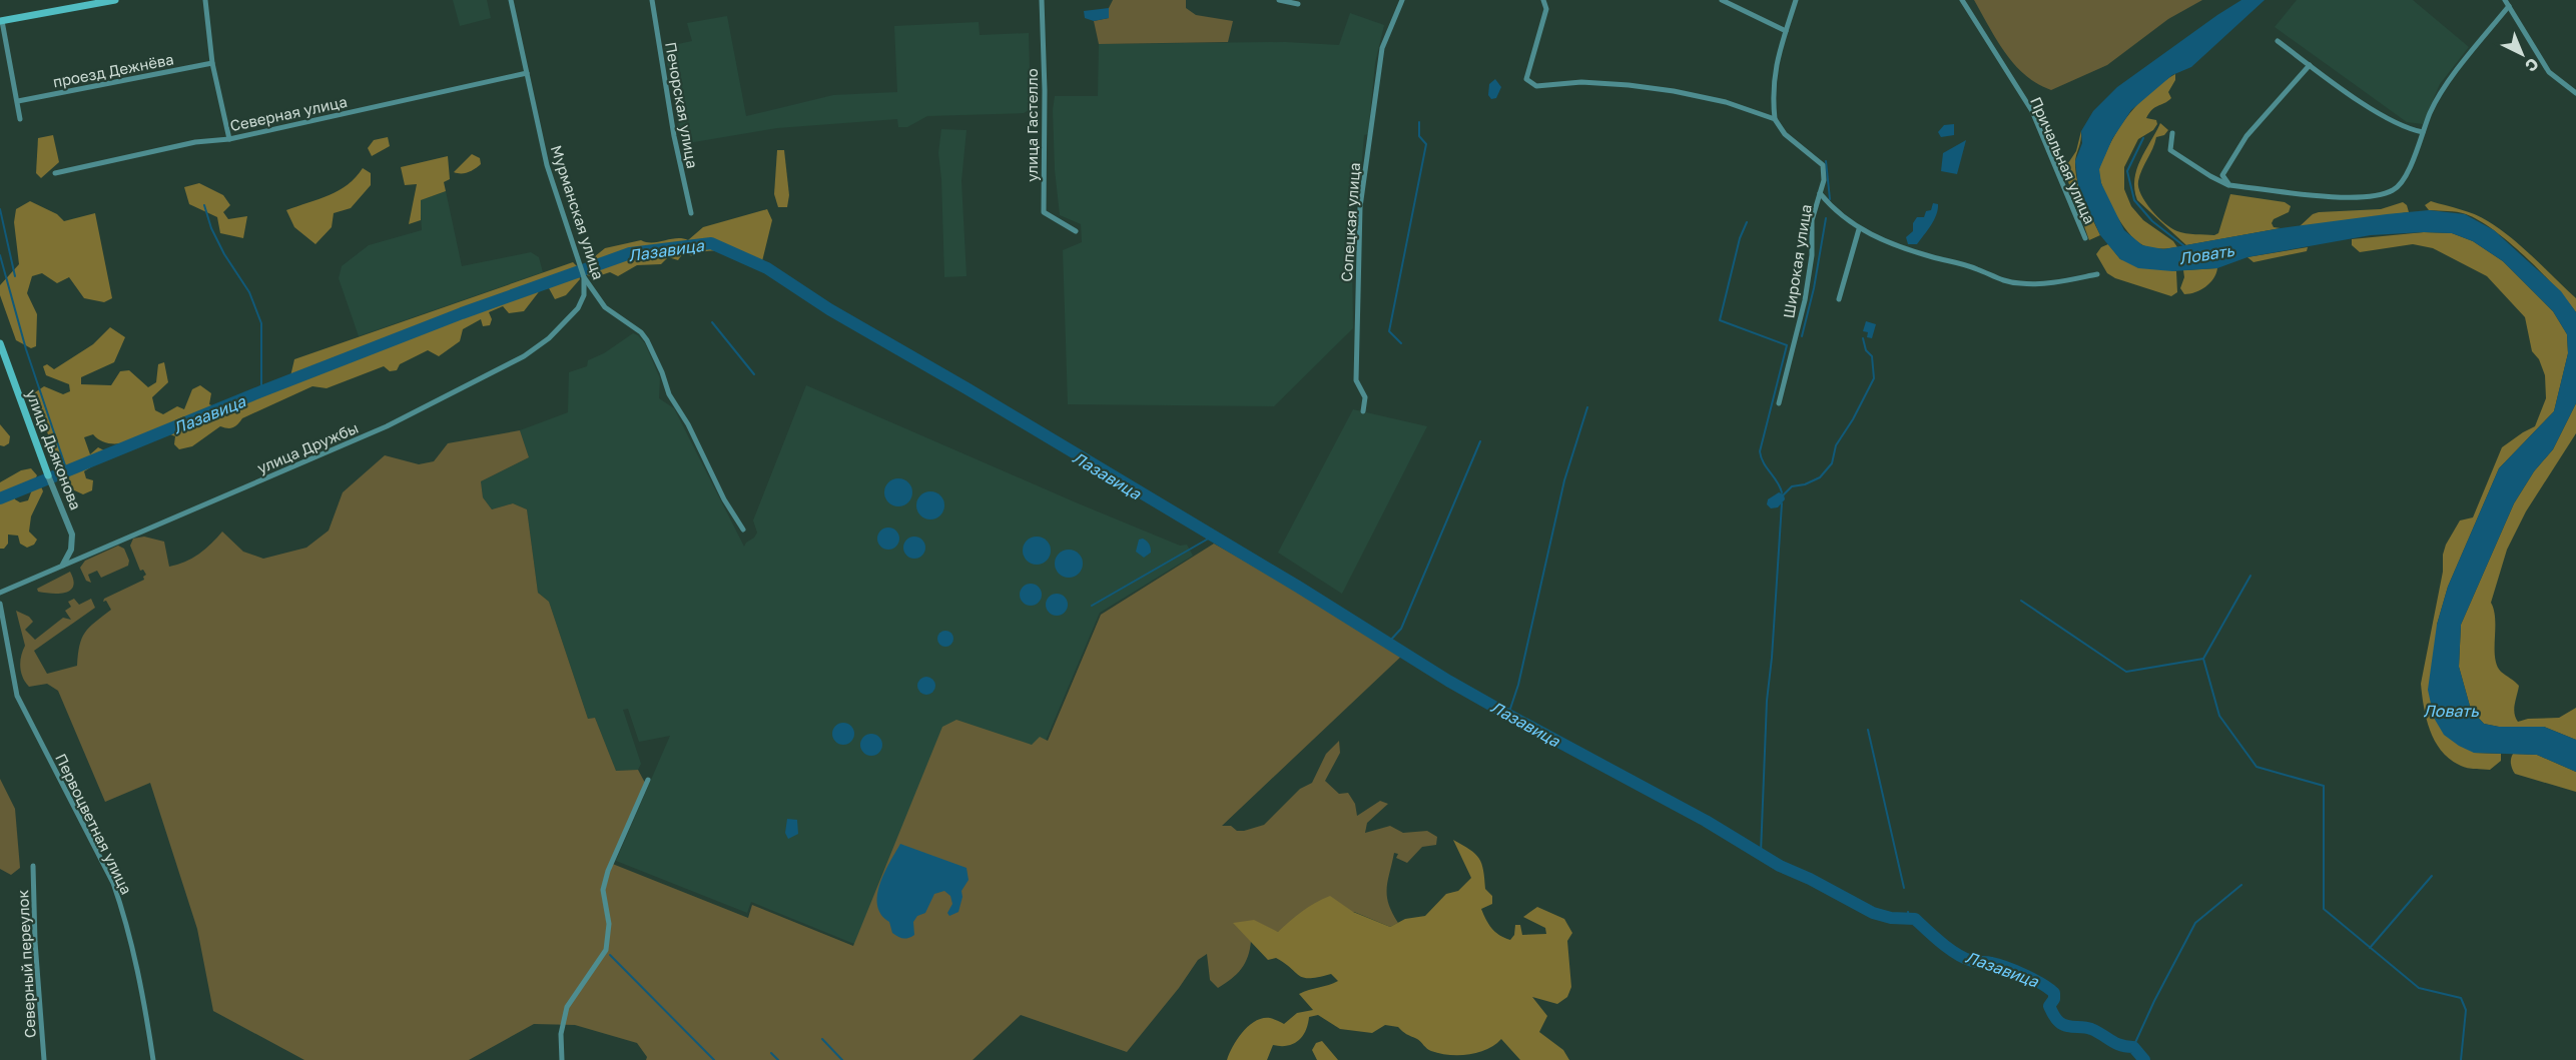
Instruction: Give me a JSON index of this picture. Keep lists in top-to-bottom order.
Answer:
{
  "streets": {
    "main road": ["улица Дьяконова"],
    "street": [
      "проезд Дежнёва",
      "Печорская улица",
      "Северная улица",
      "улица Гастелло",
      "Причальная улица",
      "Мурманская улица",
      "Сопецкая улица",
      "Широкая улица",
      "улица Дружбы",
      "Первоцветная улица",
      "Северный переулок"
    ]
  },
  "crossings": [
    ["Северная улица", "Мурманская улица"],
    ["Мурманская улица", "улица Дружбы"],
    ["улица Дружбы", "улица Дьяконова"]
  ],
  "water": ["Лазавица", "Ловать"],
  "north": "bottom right"
}
